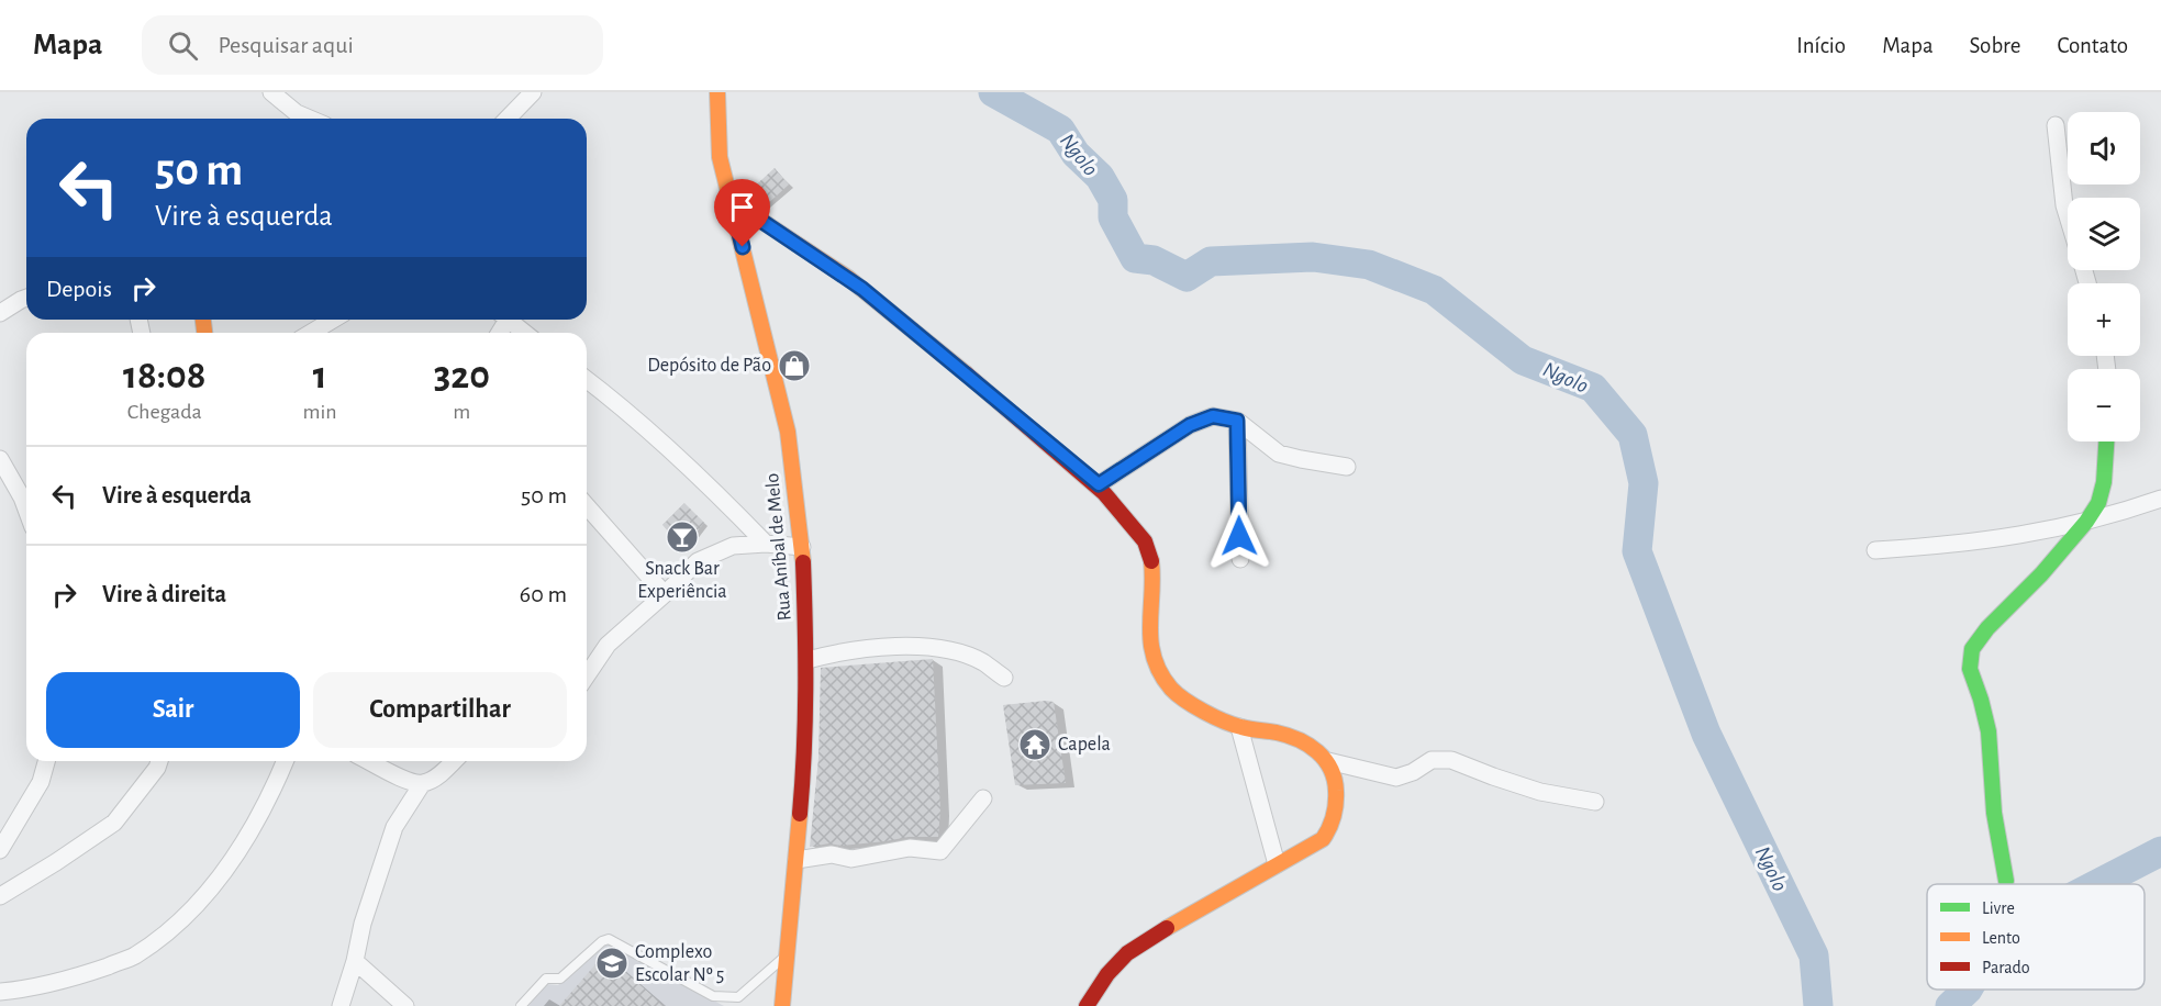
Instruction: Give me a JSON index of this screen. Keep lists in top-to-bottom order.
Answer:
{
  "streets": {
    "street": ["Rua Aníbal de Melo"]
  },
  "water": ["Ngolo"],
  "places": {
    "shop": ["Depósito de Pão"],
    "bar": ["Snack Bar Experiência"],
    "temple": ["Capela"],
    "school or university": ["Complexo Escolar Nº 5"]
  },
  "legend": ["Livre", "Lento", "Parado"],
  "page": {
    "header": "Mapa",
    "search": "Pesquisar aqui",
    "nav": [
      "Início",
      "Mapa",
      "Sobre",
      "Contato"
    ],
    "map_buttons": ["+", "−"],
    "turn": ["50 m", "Vire à esquerda"],
    "then": "Depois",
    "eta": [
      "18:08",
      "Chegada",
      "1",
      "min",
      "320",
      "m"
    ],
    "list": [
      {
        "name": "Vire à esquerda",
        "value": "50 m"
      },
      {
        "name": "Vire à direita",
        "value": "60 m"
      }
    ],
    "buttons": ["Sair", "Compartilhar"]
  }
}
